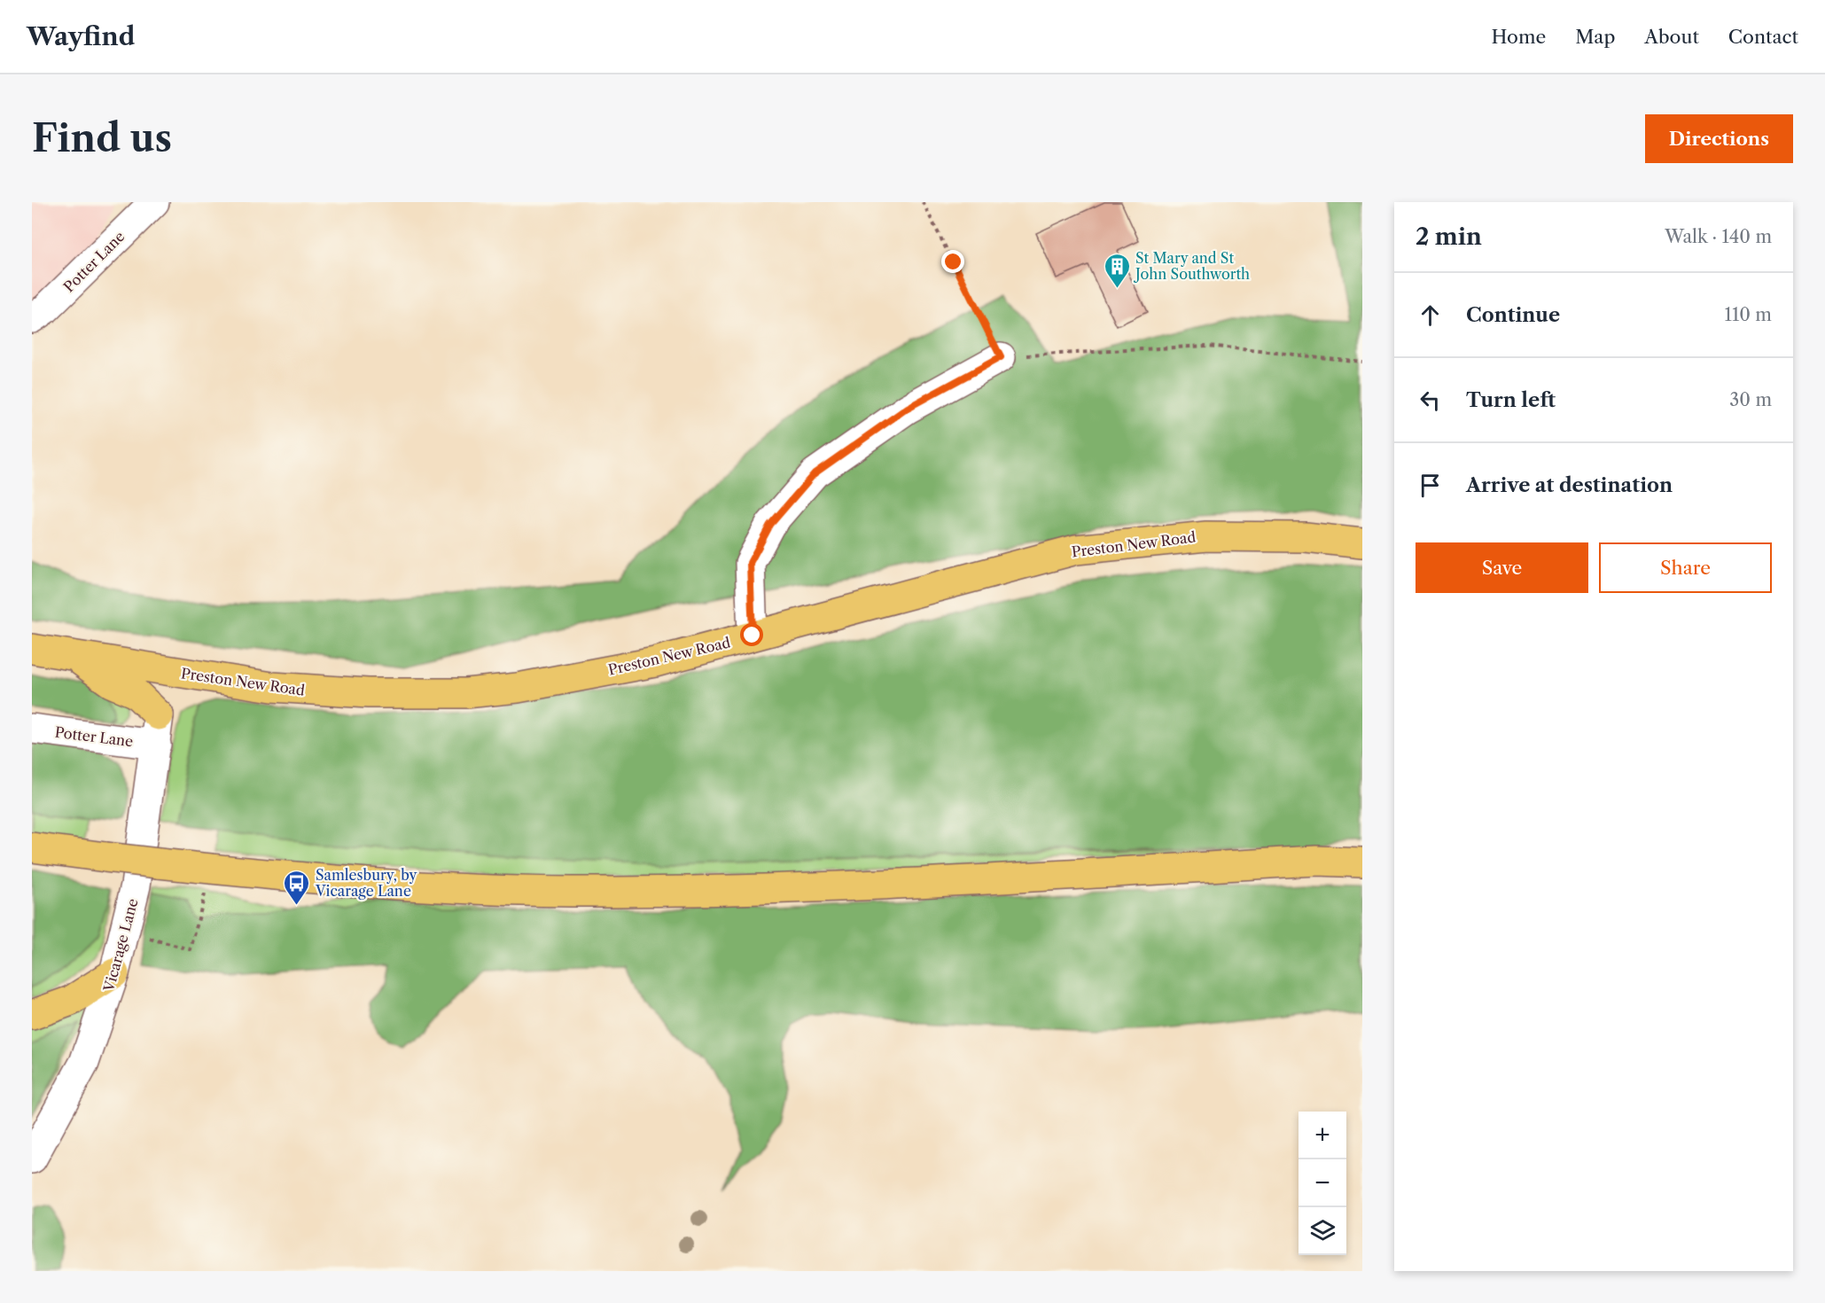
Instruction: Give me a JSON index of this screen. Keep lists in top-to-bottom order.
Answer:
{
  "streets": {
    "highway": ["Preston New Road"],
    "street": ["Potter Lane", "Vicarage Lane"]
  },
  "crossings": [
    ["Potter Lane", "Vicarage Lane"]
  ],
  "places": {
    "building": ["St Mary and St John Southworth"],
    "bus stop": ["Samlesbury, by Vicarage Lane"]
  },
  "page": {
    "header": "Wayfind",
    "nav": [
      "Home",
      "Map",
      "About",
      "Contact"
    ],
    "buttons": [
      "Directions",
      ["Save", "Share"]
    ],
    "title": "Find us",
    "heading": ["2 min", "Walk · 140 m"],
    "list": [
      ["Continue", "110 m"],
      ["Turn left", "30 m"],
      "Arrive at destination"
    ],
    "map_buttons": ["+", "−"]
  }
}
